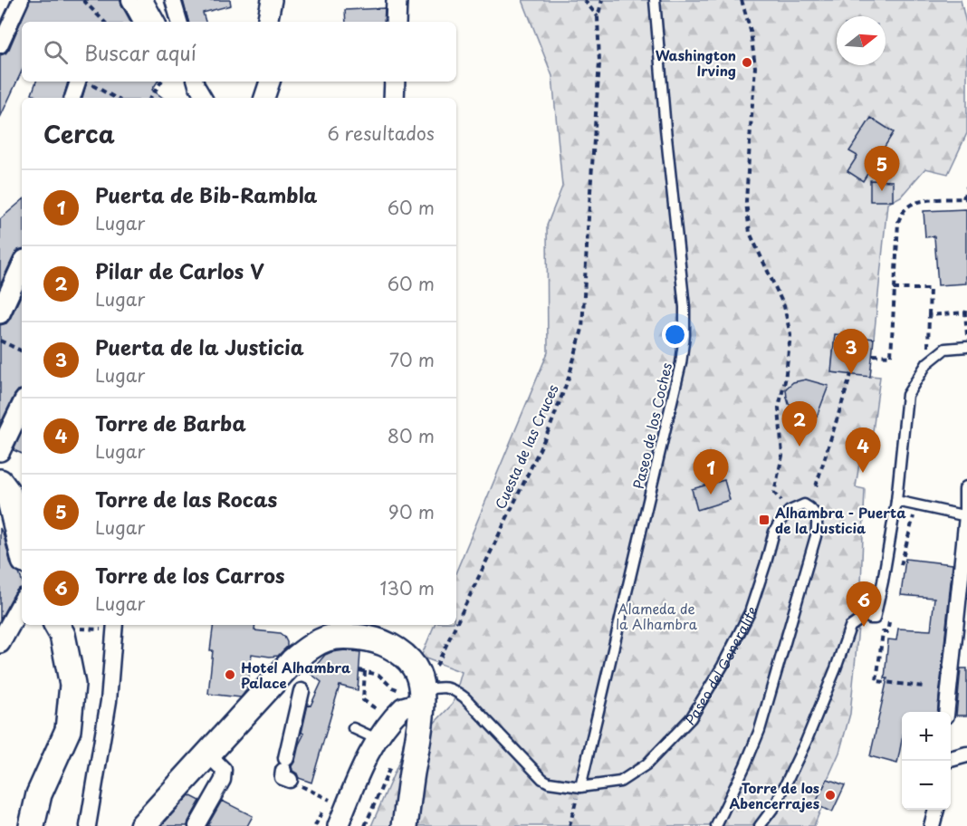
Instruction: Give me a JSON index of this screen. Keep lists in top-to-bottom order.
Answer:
{
  "streets": {
    "lane": ["Paseo de los Coches", "Paseo del Generalife"],
    "path": ["Cuesta de las Cruces"]
  },
  "crossings": [
    ["Paseo de los Coches", "Paseo del Generalife"],
    ["Cuesta de las Cruces", "Paseo del Generalife"]
  ],
  "parks": ["Alameda de la Alhambra"],
  "places": {
    "other": ["Washington Irving", "Hotel Alhambra Palace", "Torre de los Abencerrajes"],
    "transit": ["Alhambra - Puerta de la Justicia"]
  },
  "north": "right",
  "page": {
    "search": "Buscar aquí",
    "heading": ["Cerca", "6 resultados"],
    "pins": [
      "5",
      "3",
      "2",
      "4",
      "1",
      "6"
    ],
    "list": [
      {
        "mark": "1",
        "name": "Puerta de Bib-Rambla",
        "note": "Lugar",
        "value": "60 m"
      },
      {
        "mark": "2",
        "name": "Pilar de Carlos V",
        "note": "Lugar",
        "value": "60 m"
      },
      {
        "mark": "3",
        "name": "Puerta de la Justicia",
        "note": "Lugar",
        "value": "70 m"
      },
      {
        "mark": "4",
        "name": "Torre de Barba",
        "note": "Lugar",
        "value": "80 m"
      },
      {
        "mark": "5",
        "name": "Torre de las Rocas",
        "note": "Lugar",
        "value": "90 m"
      },
      {
        "mark": "6",
        "name": "Torre de los Carros",
        "note": "Lugar",
        "value": "130 m"
      }
    ],
    "map_buttons": ["+", "−"]
  }
}
